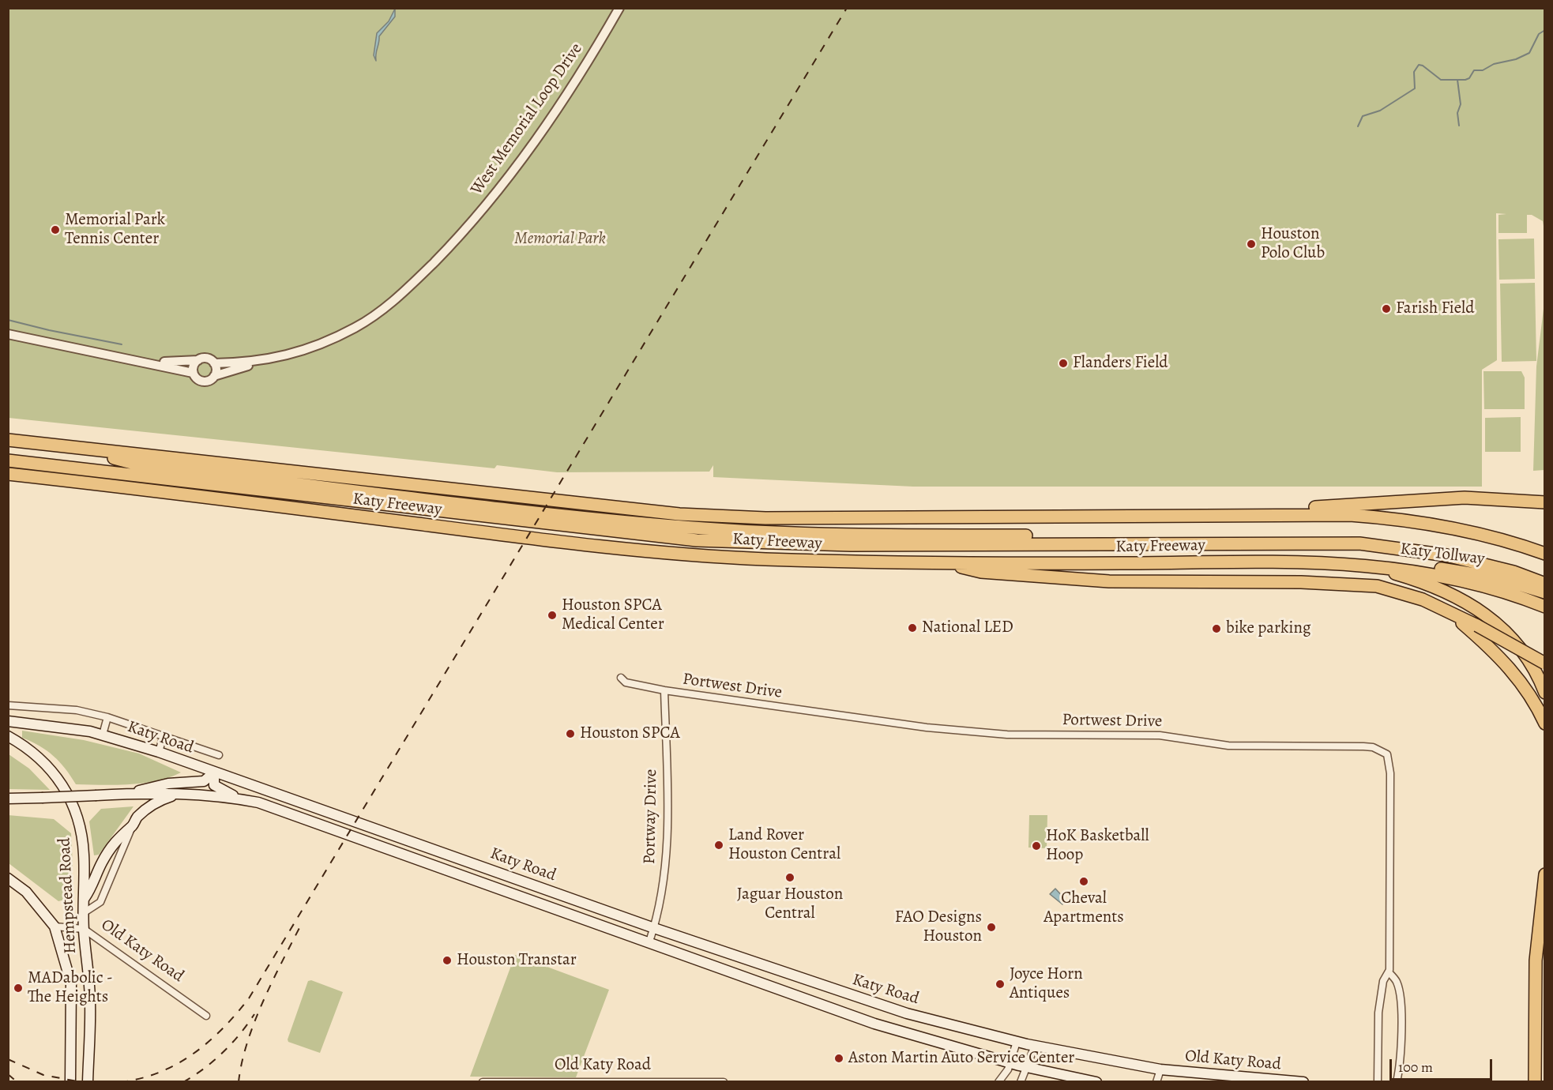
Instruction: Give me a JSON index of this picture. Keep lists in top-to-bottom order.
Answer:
{
  "streets": {
    "highway": ["Katy Freeway", "Katy Tollway"],
    "main road": ["Katy Road", "Hempstead Road", "Old Katy Road"],
    "street": ["West Memorial Loop Drive", "Portwest Drive", "Portway Drive"]
  },
  "crossings": [
    ["Katy Freeway", "Katy Tollway"],
    ["Portwest Drive", "Portway Drive"],
    ["Katy Road", "Portway Drive"],
    ["Katy Road", "Old Katy Road"],
    ["Hempstead Road", "Old Katy Road"]
  ],
  "parks": ["Memorial Park"],
  "places": [
    "Memorial Park Tennis Center",
    "Houston Polo Club",
    "Farish Field",
    "Flanders Field",
    "Houston SPCA Medical Center",
    "National LED",
    "bike parking",
    "Houston SPCA",
    "Land Rover Houston Central",
    "HoK Basketball Hoop",
    "Jaguar Houston Central",
    "Cheval Apartments",
    "FAO Designs Houston",
    "Houston Transtar",
    "Joyce Horn Antiques",
    "MADabolic - The Heights",
    "Aston Martin Auto Service Center"
  ],
  "scale_bar": "100 m"
}
